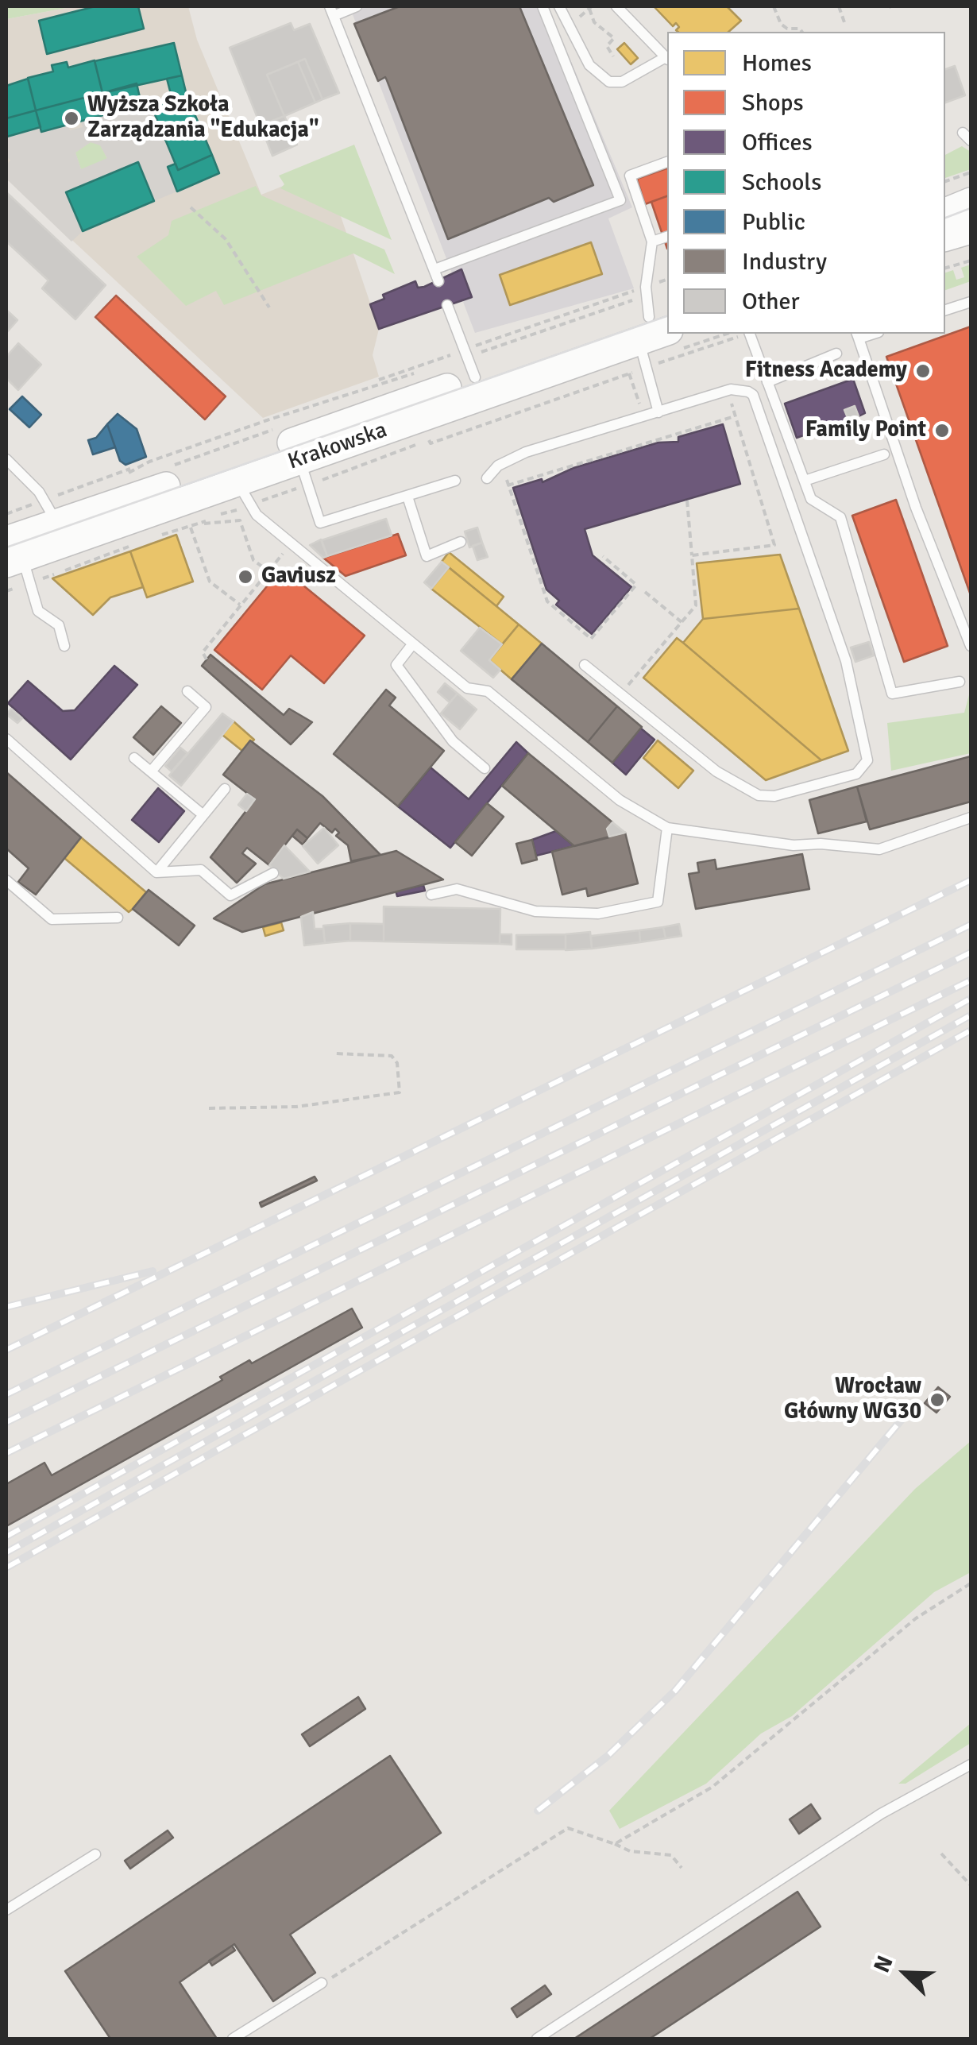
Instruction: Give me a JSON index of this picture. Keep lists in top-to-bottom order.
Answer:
{
  "streets": {
    "main road": ["Krakowska"]
  },
  "places": [
    "Wyższa Szkoła Zarządzania \"Edukacja\"",
    "Fitness Academy",
    "Family Point",
    "Gaviusz",
    "Wrocław Główny WG30"
  ],
  "legend": [
    "Homes",
    "Shops",
    "Offices",
    "Schools",
    "Public",
    "Industry",
    "Other"
  ],
  "north": "top left"
}
